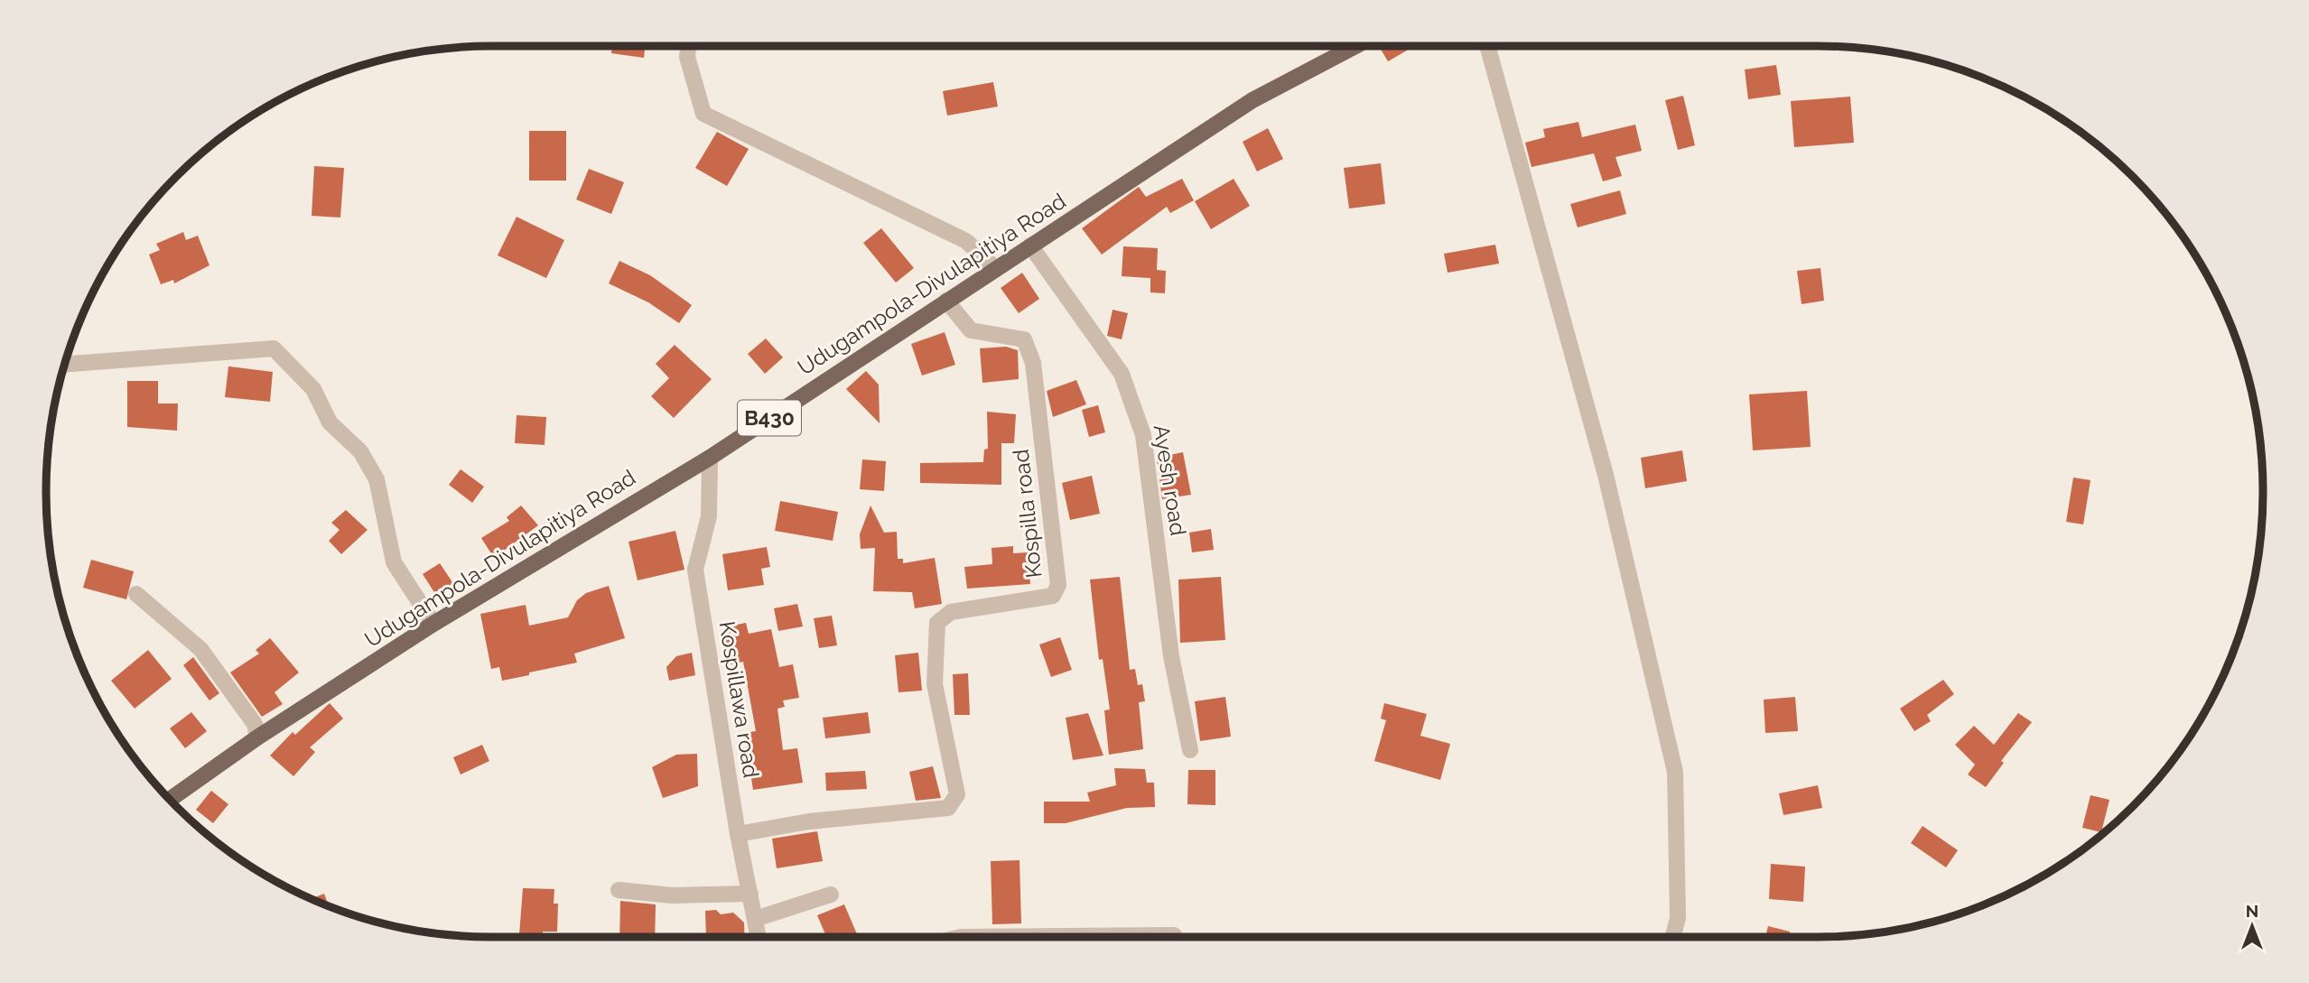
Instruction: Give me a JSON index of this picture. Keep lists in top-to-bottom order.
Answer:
{
  "streets": {
    "main road": ["Udugampola-Divulapitiya Road", "B430"],
    "street": ["Ayesh road", "Kospilla road", "Kospillawa road"]
  },
  "crossings": [
    ["Udugampola-Divulapitiya Road", "Ayesh road"],
    ["Udugampola-Divulapitiya Road", "Kospilla road"],
    ["Udugampola-Divulapitiya Road", "Kospillawa road"],
    ["Kospilla road", "Kospillawa road"]
  ],
  "north": "top"
}
